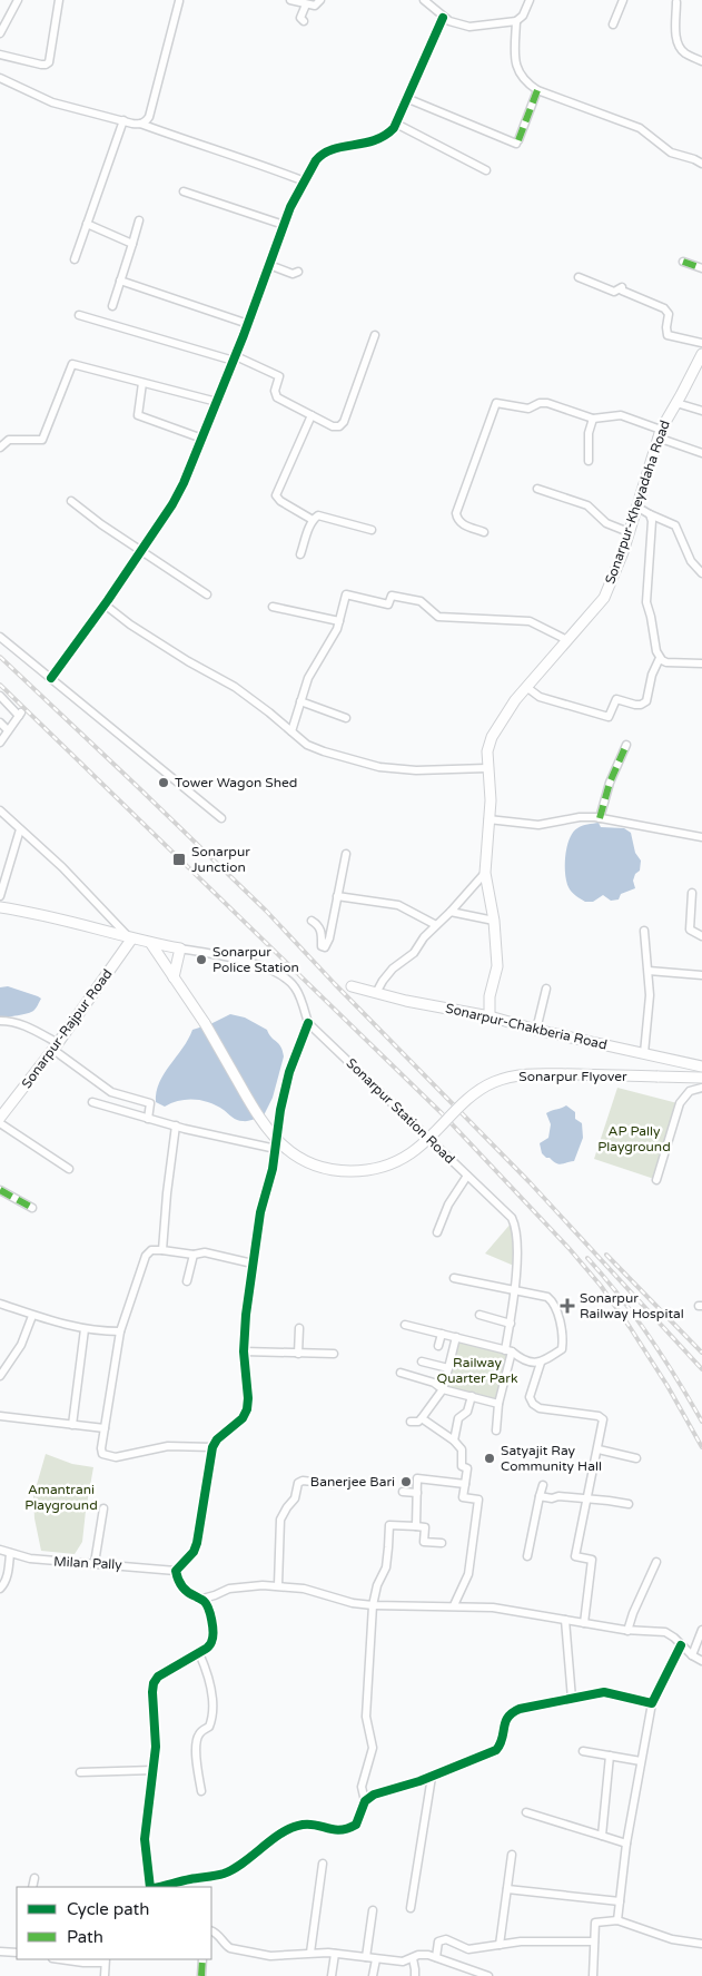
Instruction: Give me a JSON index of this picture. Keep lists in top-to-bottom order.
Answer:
{
  "streets": {
    "main road": [
      "Sonarpur-Kheyadaha Road",
      "Sonarpur-Chakberia Road",
      "Sonarpur-Rajpur Road",
      "Sonarpur Flyover"
    ],
    "street": ["Sonarpur Station Road", "Milan Pally"]
  },
  "crossings": [
    ["Sonarpur-Kheyadaha Road", "Sonarpur-Chakberia Road"]
  ],
  "parks": ["AP Pally Playground", "Railway Quarter Park", "Amantrani Playground"],
  "places": {
    "other": [
      "Tower Wagon Shed",
      "Sonarpur Police Station",
      "Satyajit Ray Community Hall",
      "Banerjee Bari"
    ],
    "transit": ["Sonarpur Junction"],
    "health": ["Sonarpur Railway Hospital"]
  },
  "legend": ["Cycle path", "Path"]
}
